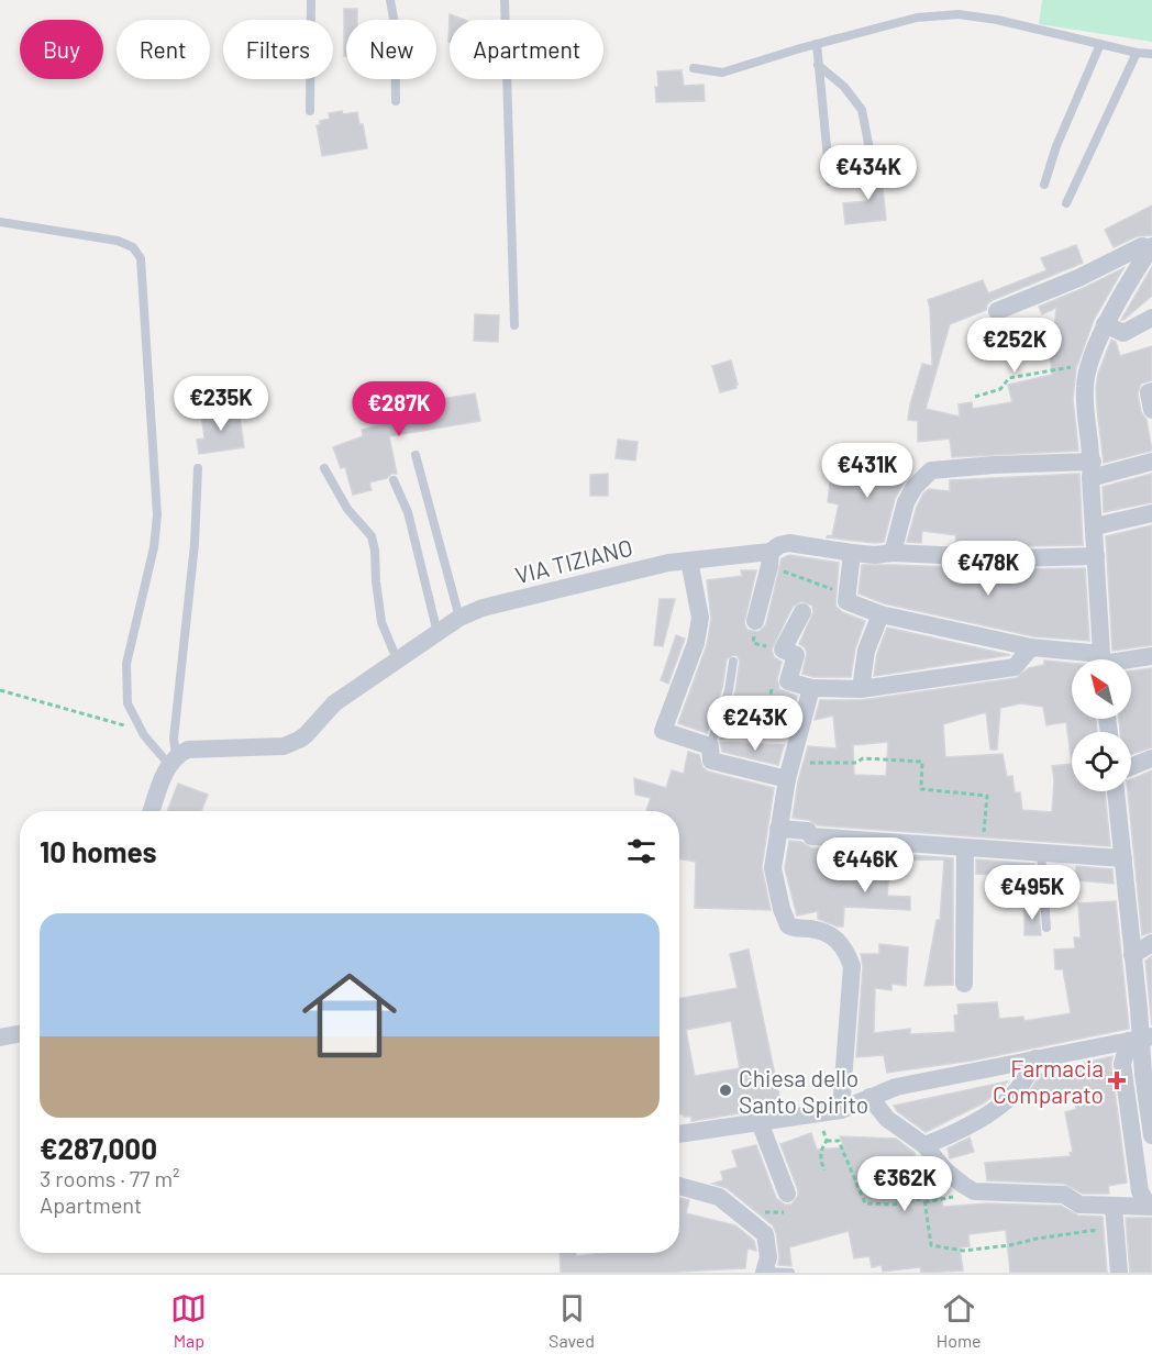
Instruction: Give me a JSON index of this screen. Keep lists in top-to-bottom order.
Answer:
{
  "streets": {
    "street": ["VIA TIZIANO"]
  },
  "places": {
    "health": ["Farmacia Comparato"],
    "other": ["Chiesa dello Santo Spirito"]
  },
  "north": "top left",
  "page": {
    "chip": [
      "Buy",
      "Rent",
      "Filters",
      "New",
      "Apartment"
    ],
    "price": [
      "€434K",
      "€252K",
      "€235K",
      "€287K",
      "€431K",
      "€478K",
      "€243K",
      "€446K",
      "€495K",
      "€362K"
    ],
    "heading": "10 homes",
    "list": [
      {
        "name": "€287,000",
        "note": "3 rooms · 77 m² · Apartment"
      }
    ],
    "tabs": ["Map", "Saved", "Home"]
  }
}
